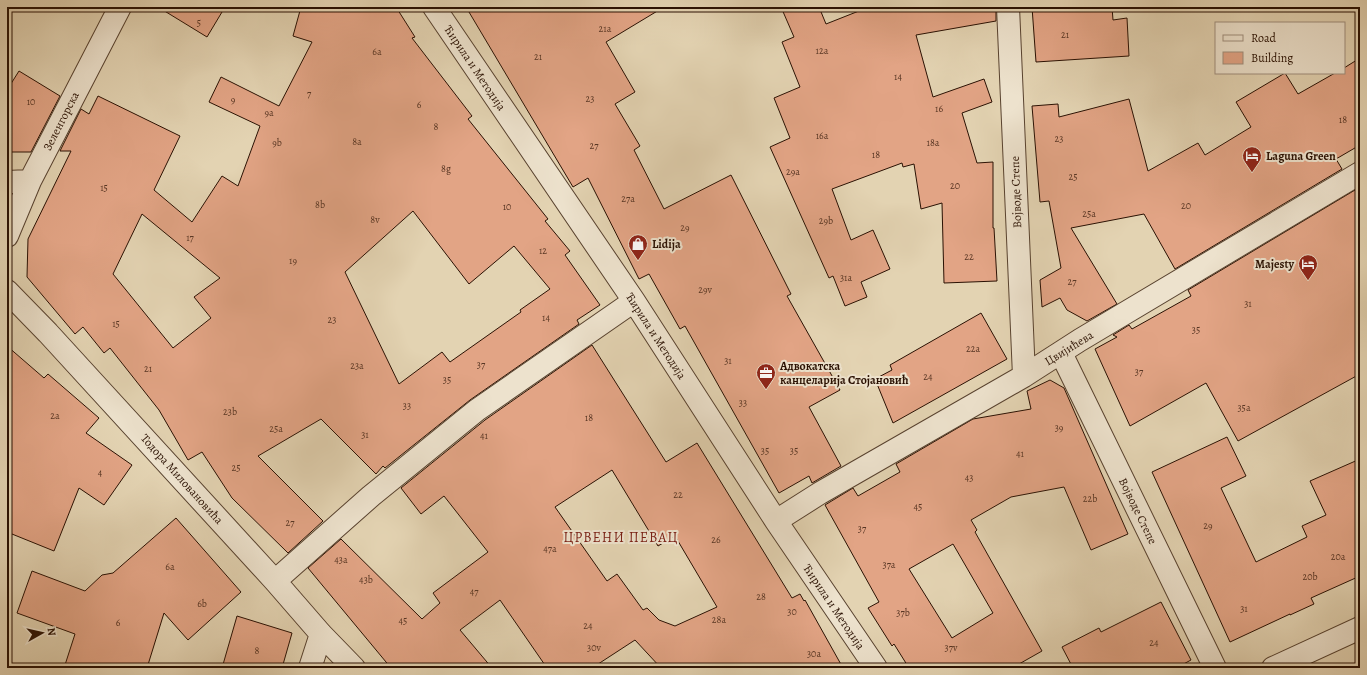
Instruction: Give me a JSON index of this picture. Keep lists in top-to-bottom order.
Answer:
{
  "streets": {
    "street": [
      "Ћирила и Методија",
      "Зеленгорска",
      "Војводе Степе",
      "Цвијићева",
      "Тодора Миловановића"
    ]
  },
  "crossings": [
    ["Ћирила и Методија", "Цвијићева"],
    ["Војводе Степе", "Цвијићева"]
  ],
  "districts": ["ЦРВЕНИ ПЕВАЦ"],
  "places": {
    "hotel": ["Laguna Green", "Majesty"],
    "shop": ["Lidija"],
    "office": ["Адвокатска канцеларија Стојановић"]
  },
  "house_numbers": [
    "5",
    "21a",
    "21",
    "12a",
    "6a",
    "21",
    "14",
    "7",
    "23",
    "9",
    "10",
    "6",
    "16",
    "9a",
    "18",
    "8",
    "16a",
    "23",
    "8a",
    "9b",
    "18a",
    "27",
    "18",
    "8g",
    "29a",
    "25",
    "20",
    "15",
    "27a",
    "8b",
    "20",
    "10",
    "25a",
    "8v",
    "29b",
    "29",
    "17",
    "12",
    "22",
    "19",
    "31a",
    "27",
    "29v",
    "31",
    "14",
    "23",
    "15",
    "35",
    "22a",
    "31",
    "37",
    "23a",
    "21",
    "37",
    "24",
    "35",
    "33",
    "33",
    "35a",
    "23b",
    "2a",
    "18",
    "39",
    "25a",
    "31",
    "41",
    "35",
    "35",
    "41",
    "25",
    "4",
    "43",
    "22",
    "22b",
    "45",
    "27",
    "29",
    "37",
    "26",
    "47a",
    "20a",
    "43a",
    "37a",
    "6a",
    "20b",
    "43b",
    "47",
    "28",
    "6b",
    "31",
    "30",
    "37b",
    "28a",
    "45",
    "6",
    "24",
    "24",
    "30v",
    "37v",
    "8",
    "30a"
  ],
  "legend": ["Road", "Building"],
  "north": "right"
}
